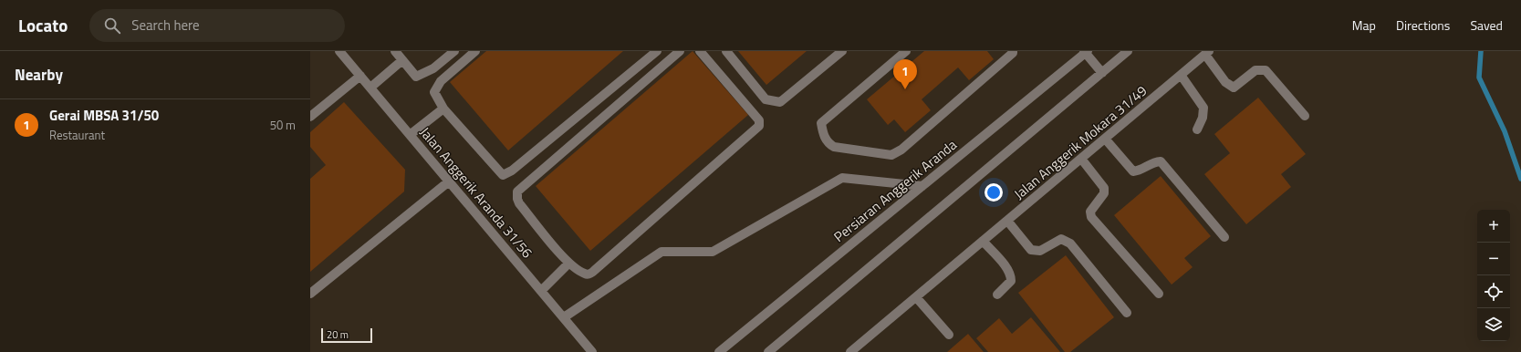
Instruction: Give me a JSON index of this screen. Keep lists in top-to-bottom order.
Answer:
{
  "streets": {
    "street": ["Jalan Anggerik Mokara 31/49", "Persiaran Anggerik Aranda", "Jalan Anggerik Aranda 31/56"]
  },
  "scale_bar": "20 m",
  "page": {
    "header": "Locato",
    "search": "Search here",
    "nav": ["Map", "Directions", "Saved"],
    "heading": "Nearby",
    "pins": "1",
    "list": [
      {
        "mark": "1",
        "name": "Gerai MBSA 31/50",
        "note": "Restaurant",
        "value": "50 m"
      }
    ],
    "map_buttons": ["+", "−"],
    "scale": "20 m"
  }
}
